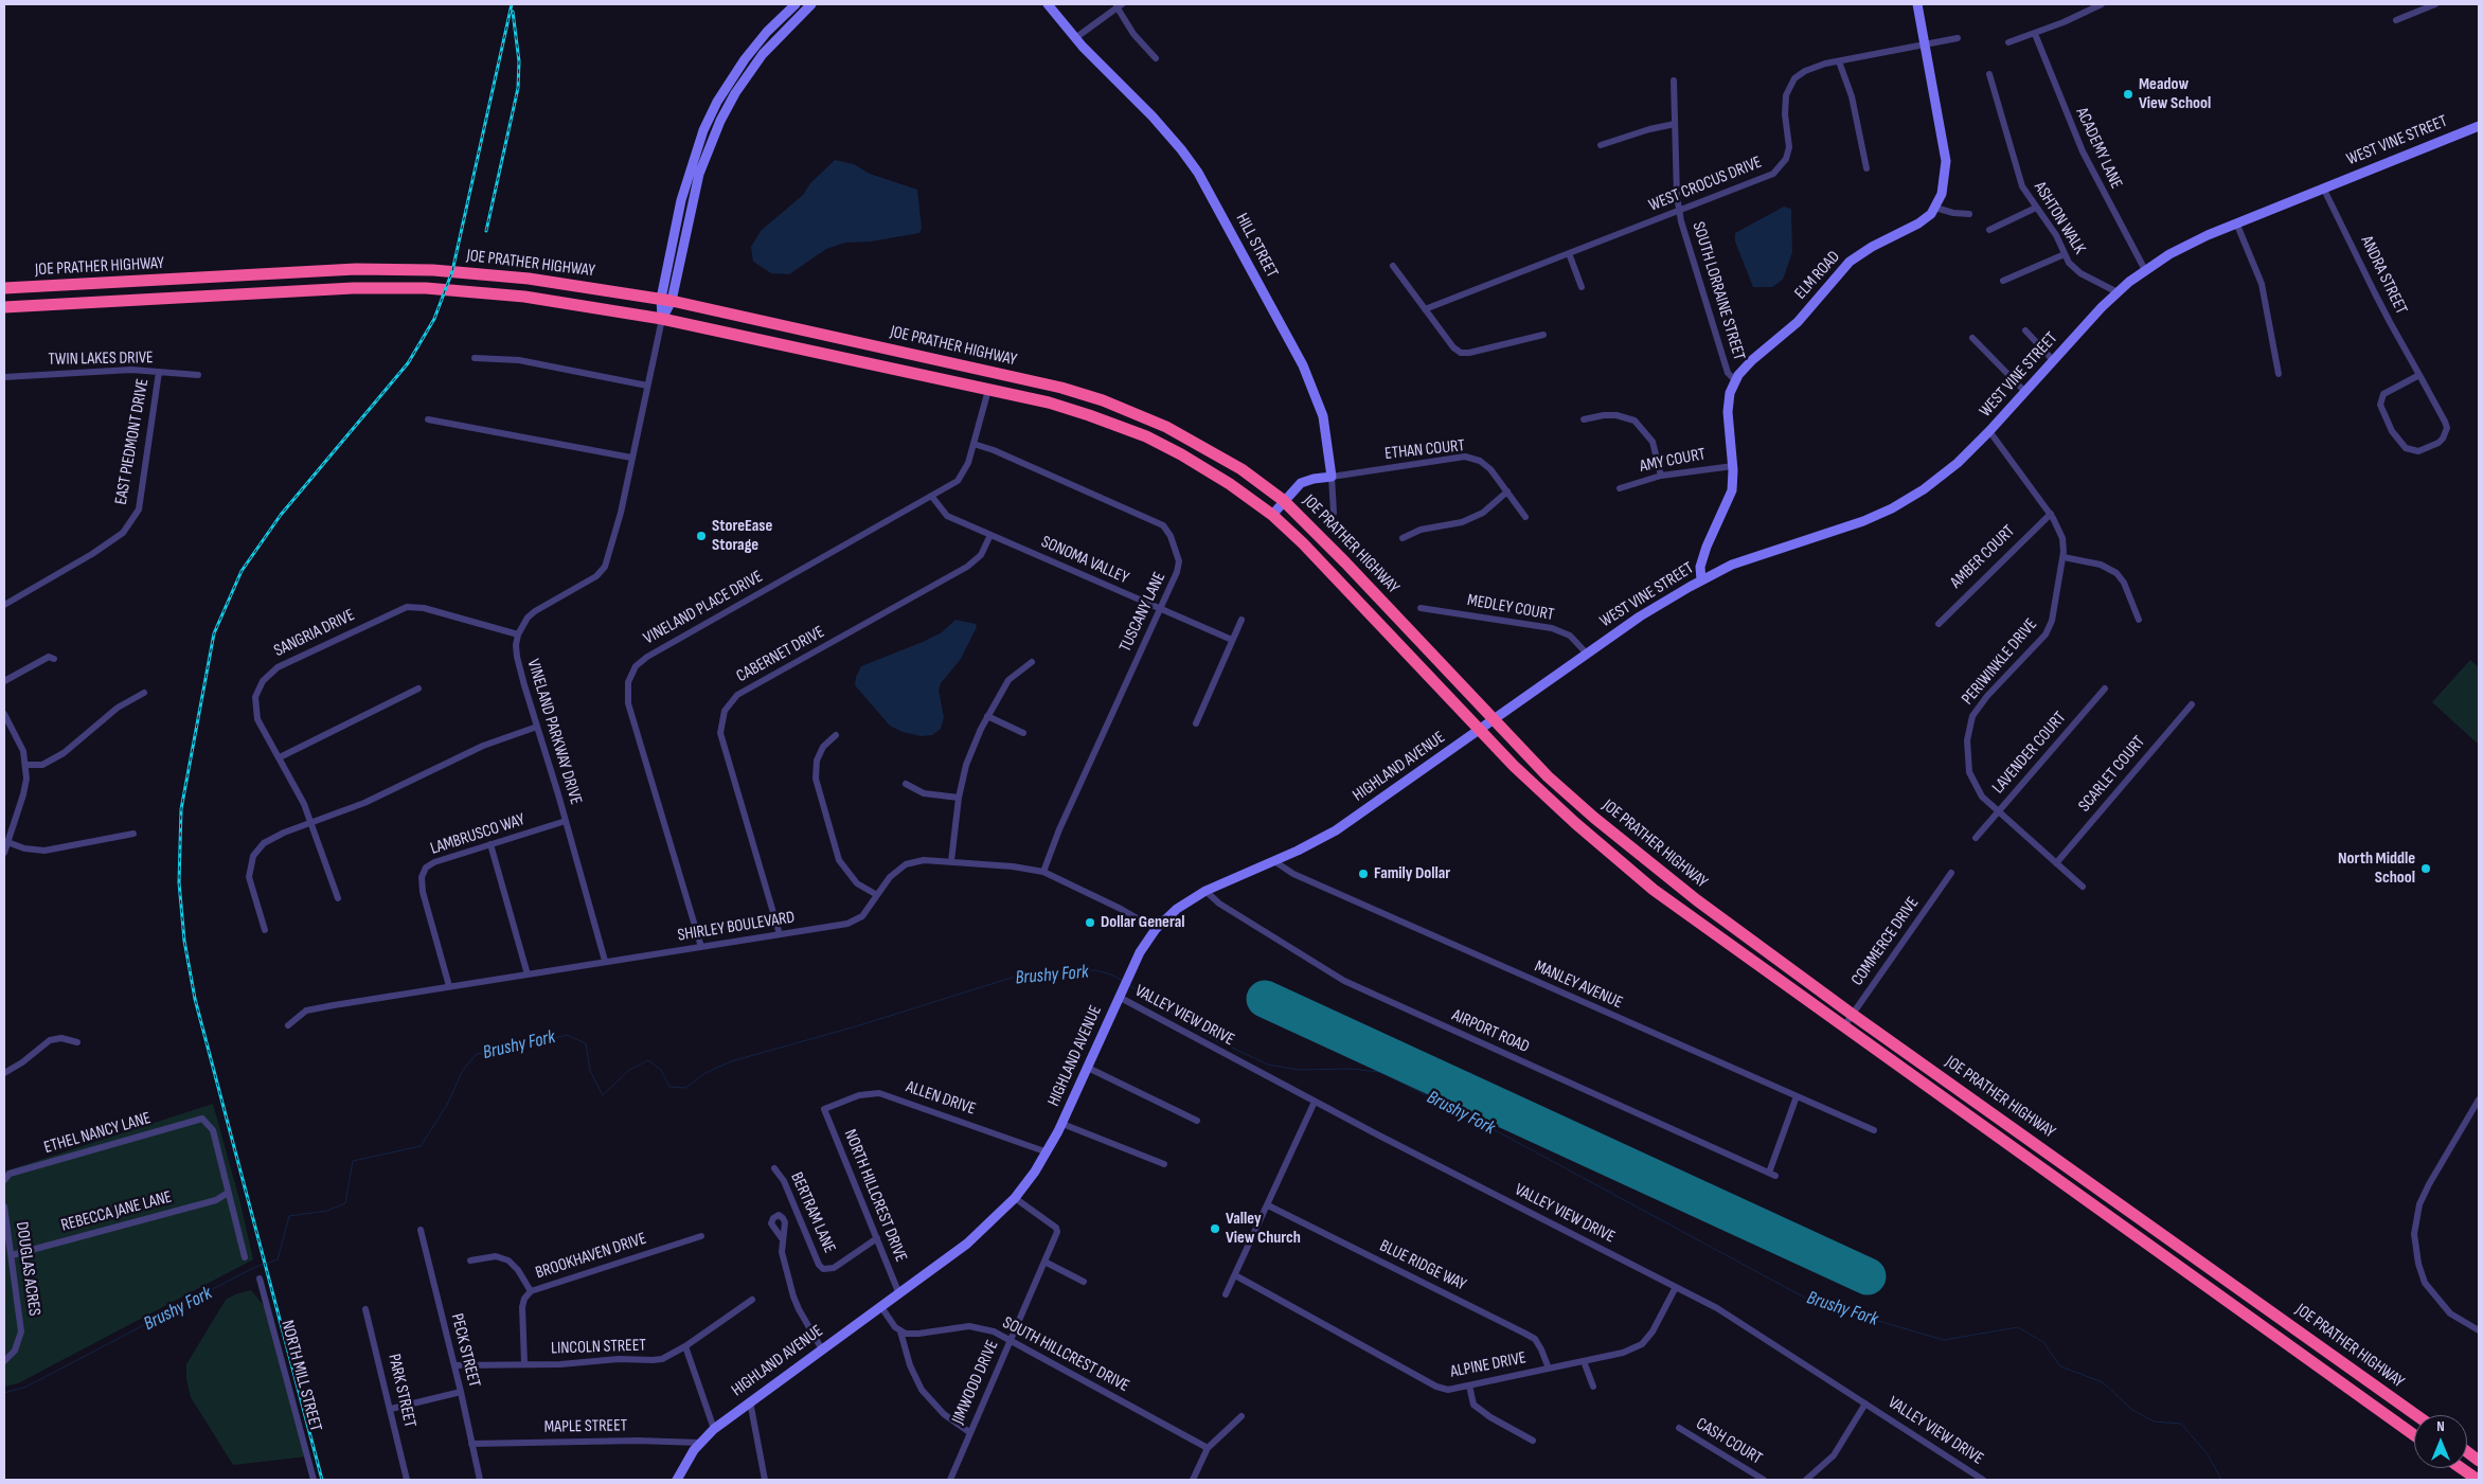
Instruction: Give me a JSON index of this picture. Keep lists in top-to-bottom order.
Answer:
{
  "streets": {
    "highway": ["JOE PRATHER HIGHWAY"],
    "main road": [
      "WEST VINE STREET",
      "HILL STREET",
      "ELM ROAD",
      "HIGHLAND AVENUE"
    ],
    "street": [
      "ACADEMY LANE",
      "WEST CROCUS DRIVE",
      "ASHTON WALK",
      "ANDRA STREET",
      "SOUTH LORRAINE STREET",
      "TWIN LAKES DRIVE",
      "EAST PIEDMONT DRIVE",
      "ETHAN COURT",
      "AMY COURT",
      "AMBER COURT",
      "SONOMA VALLEY",
      "VINELAND PLACE DRIVE",
      "MEDLEY COURT",
      "TUSCANY LANE",
      "SANGRIA DRIVE",
      "CABERNET DRIVE",
      "PERIWINKLE DRIVE",
      "VINELAND PARKWAY DRIVE",
      "LAVENDER COURT",
      "SCARLET COURT",
      "LAMBRUSCO WAY",
      "SHIRLEY BOULEVARD",
      "COMMERCE DRIVE",
      "MANLEY AVENUE",
      "VALLEY VIEW DRIVE",
      "AIRPORT ROAD",
      "ALLEN DRIVE",
      "ETHEL NANCY LANE",
      "NORTH HILLCREST DRIVE",
      "REBECCA JANE LANE",
      "BERTRAM LANE",
      "BROOKHAVEN DRIVE",
      "BLUE RIDGE WAY",
      "DOUGLAS ACRES",
      "LINCOLN STREET",
      "PECK STREET",
      "SOUTH HILLCREST DRIVE",
      "ALPINE DRIVE",
      "NORTH MILL STREET",
      "JIMWOOD DRIVE",
      "PARK STREET",
      "MAPLE STREET",
      "CASH COURT"
    ]
  },
  "crossings": [
    ["WEST VINE STREET", "ACADEMY LANE"],
    ["WEST VINE STREET", "ASHTON WALK"],
    ["WEST VINE STREET", "ELM ROAD"],
    ["WEST VINE STREET", "ANDRA STREET"],
    ["WEST VINE STREET", "MEDLEY COURT"],
    ["WEST VINE STREET", "PERIWINKLE DRIVE"],
    ["WEST VINE STREET", "HIGHLAND AVENUE"],
    ["WEST CROCUS DRIVE", "ELM ROAD"],
    ["WEST CROCUS DRIVE", "SOUTH LORRAINE STREET"],
    ["HILL STREET", "ETHAN COURT"],
    ["JOE PRATHER HIGHWAY", "VINELAND PLACE DRIVE"],
    ["JOE PRATHER HIGHWAY", "HIGHLAND AVENUE"],
    ["JOE PRATHER HIGHWAY", "COMMERCE DRIVE"],
    ["ELM ROAD", "SOUTH LORRAINE STREET"],
    ["ELM ROAD", "AMY COURT"],
    ["TWIN LAKES DRIVE", "EAST PIEDMONT DRIVE"],
    ["AMBER COURT", "PERIWINKLE DRIVE"],
    ["SONOMA VALLEY", "VINELAND PLACE DRIVE"],
    ["SONOMA VALLEY", "TUSCANY LANE"],
    ["SONOMA VALLEY", "CABERNET DRIVE"],
    ["VINELAND PLACE DRIVE", "TUSCANY LANE"],
    ["VINELAND PLACE DRIVE", "SHIRLEY BOULEVARD"],
    ["MEDLEY COURT", "HIGHLAND AVENUE"],
    ["TUSCANY LANE", "SHIRLEY BOULEVARD"],
    ["SANGRIA DRIVE", "VINELAND PARKWAY DRIVE"],
    ["CABERNET DRIVE", "SHIRLEY BOULEVARD"],
    ["PERIWINKLE DRIVE", "LAVENDER COURT"],
    ["PERIWINKLE DRIVE", "SCARLET COURT"],
    ["VINELAND PARKWAY DRIVE", "LAMBRUSCO WAY"],
    ["VINELAND PARKWAY DRIVE", "SHIRLEY BOULEVARD"],
    ["HIGHLAND AVENUE", "SHIRLEY BOULEVARD"],
    ["HIGHLAND AVENUE", "MANLEY AVENUE"],
    ["HIGHLAND AVENUE", "VALLEY VIEW DRIVE"],
    ["HIGHLAND AVENUE", "AIRPORT ROAD"],
    ["HIGHLAND AVENUE", "ALLEN DRIVE"],
    ["HIGHLAND AVENUE", "NORTH HILLCREST DRIVE"],
    ["HIGHLAND AVENUE", "JIMWOOD DRIVE"],
    ["HIGHLAND AVENUE", "MAPLE STREET"],
    ["LAMBRUSCO WAY", "SHIRLEY BOULEVARD"],
    ["MANLEY AVENUE", "AIRPORT ROAD"],
    ["VALLEY VIEW DRIVE", "ALPINE DRIVE"],
    ["ALLEN DRIVE", "NORTH HILLCREST DRIVE"],
    ["ETHEL NANCY LANE", "REBECCA JANE LANE"],
    ["NORTH HILLCREST DRIVE", "BERTRAM LANE"],
    ["REBECCA JANE LANE", "DOUGLAS ACRES"],
    ["BROOKHAVEN DRIVE", "LINCOLN STREET"],
    ["BLUE RIDGE WAY", "ALPINE DRIVE"],
    ["LINCOLN STREET", "PECK STREET"],
    ["PECK STREET", "MAPLE STREET"],
    ["SOUTH HILLCREST DRIVE", "JIMWOOD DRIVE"]
  ],
  "water": ["Brushy Fork"],
  "places": [
    "Meadow View School",
    "StoreEase Storage",
    "North Middle School",
    "Family Dollar",
    "Dollar General",
    "Valley View Church"
  ],
  "north": "top"
}
